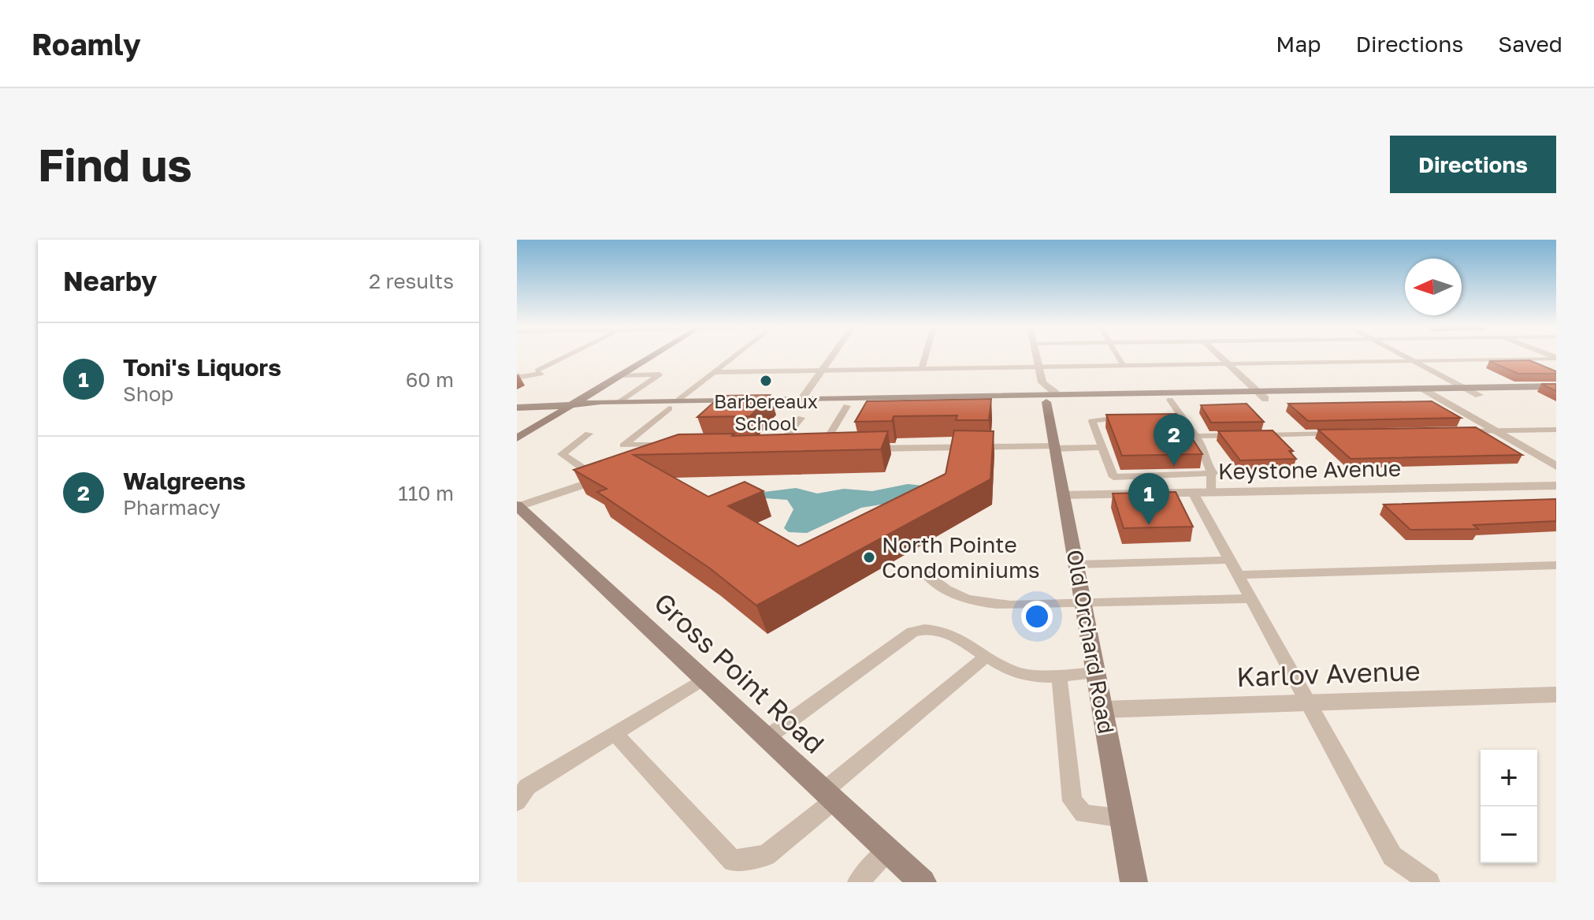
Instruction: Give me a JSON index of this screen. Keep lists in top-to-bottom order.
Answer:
{
  "streets": {
    "main road": ["Old Orchard Road", "Gross Point Road"],
    "street": ["Keystone Avenue", "Karlov Avenue"]
  },
  "crossings": [
    ["Keystone Avenue", "Old Orchard Road"],
    ["Old Orchard Road", "Karlov Avenue"]
  ],
  "places": ["Barbereaux School", "North Pointe Condominiums"],
  "north": "left",
  "page": {
    "header": "Roamly",
    "nav": ["Map", "Directions", "Saved"],
    "buttons": "Directions",
    "title": "Find us",
    "heading": ["Nearby", "2 results"],
    "list": [
      {
        "mark": "1",
        "name": "Toni's Liquors",
        "note": "Shop",
        "value": "60 m"
      },
      {
        "mark": "2",
        "name": "Walgreens",
        "note": "Pharmacy",
        "value": "110 m"
      }
    ],
    "pins": ["2", "1"],
    "map_buttons": ["+", "−"]
  }
}
